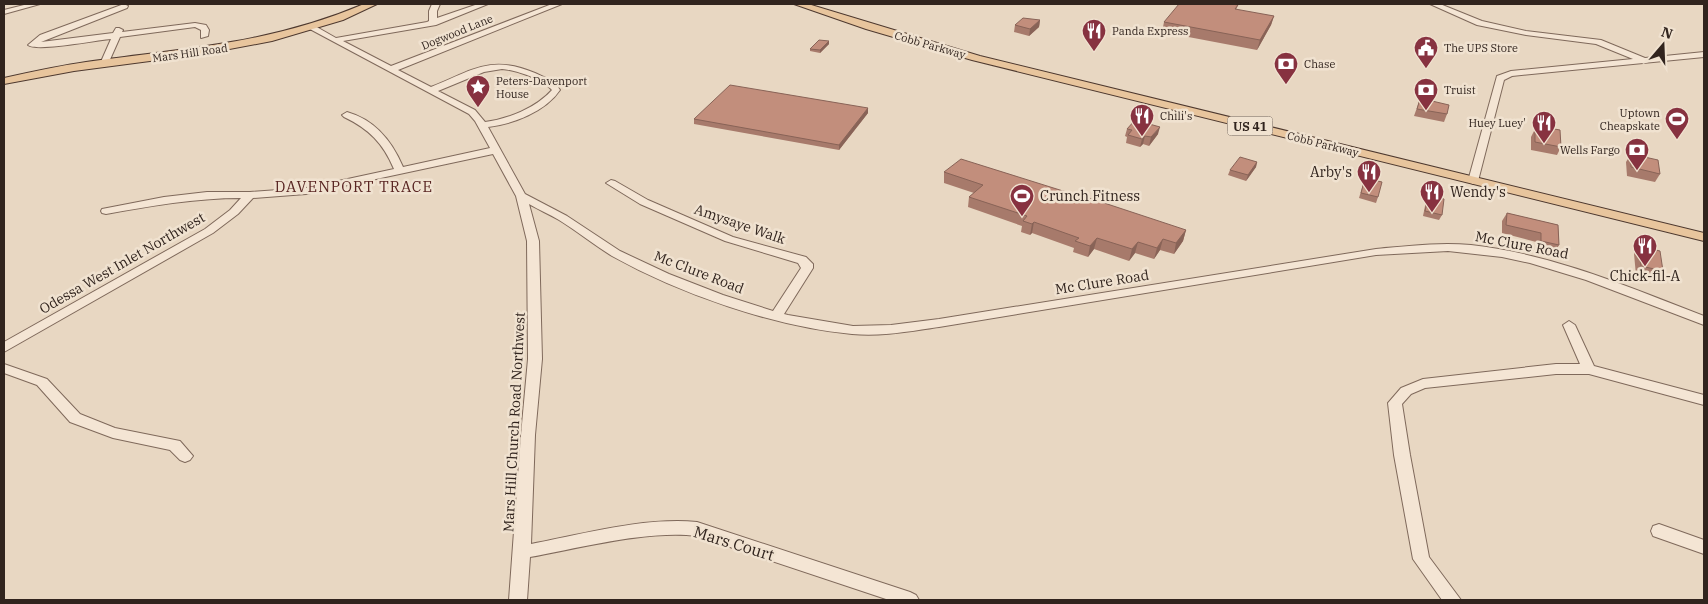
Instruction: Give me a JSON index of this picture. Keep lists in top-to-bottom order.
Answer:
{
  "streets": {
    "main road": ["Cobb Parkway", "Mars Hill Road", "US 41"],
    "street": [
      "Dogwood Lane",
      "Amysaye Walk",
      "Mc Clure Road",
      "Odessa West Inlet Northwest",
      "Mars Hill Church Road Northwest",
      "Mars Court"
    ]
  },
  "crossings": [
    ["Dogwood Lane", "Mars Hill Church Road Northwest"],
    ["Mars Hill Road", "Mars Hill Church Road Northwest"],
    ["Amysaye Walk", "Mc Clure Road"],
    ["Mc Clure Road", "Mars Hill Church Road Northwest"],
    ["Mars Hill Church Road Northwest", "Mars Court"]
  ],
  "districts": ["DAVENPORT TRACE"],
  "places": {
    "restaurant": [
      "Panda Express",
      "Chili's",
      "Huey Luey'",
      "Arby's",
      "Wendy's",
      "Chick-fil-A"
    ],
    "public building": ["The UPS Store"],
    "bank": ["Chase", "Truist", "Wells Fargo"],
    "place": ["Peters-Davenport House"],
    "sports": ["Uptown Cheapskate", "Crunch Fitness"]
  },
  "north": "top"
}
